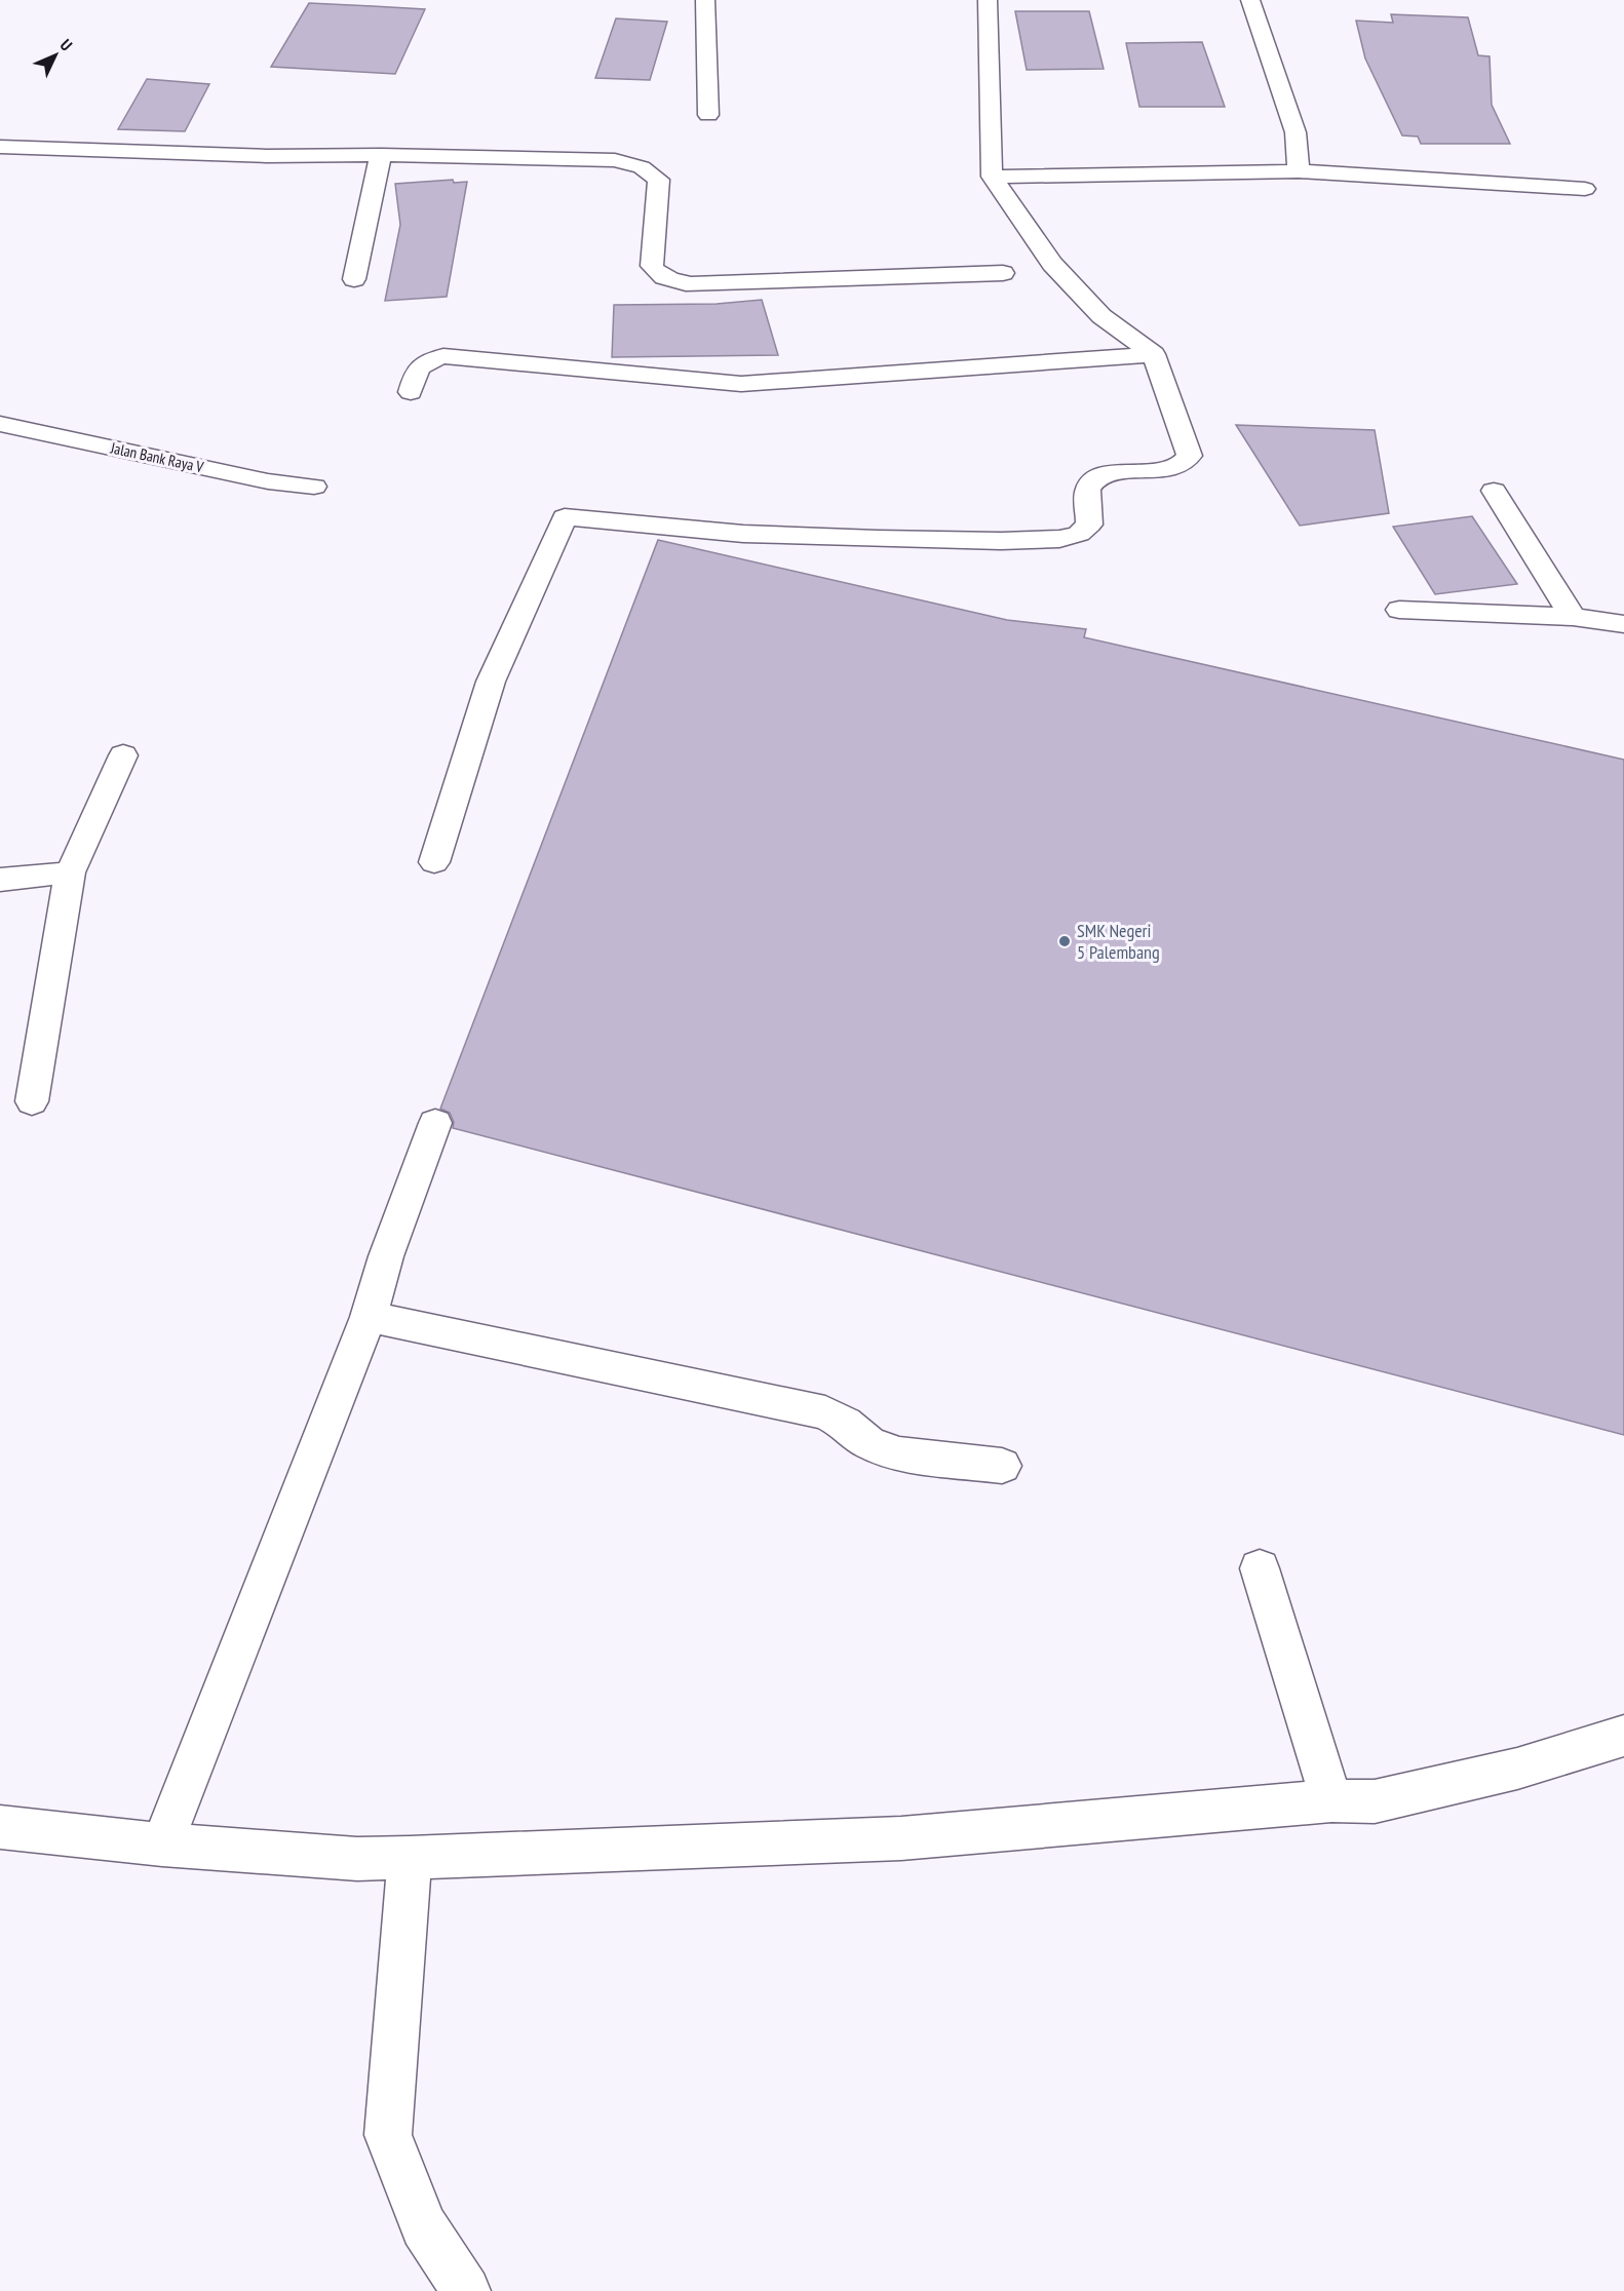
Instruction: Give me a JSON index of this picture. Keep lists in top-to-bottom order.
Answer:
{
  "streets": {
    "street": ["Jalan Bank Raya V"]
  },
  "places": ["SMK Negeri 5 Palembang"],
  "north": "top right"
}
